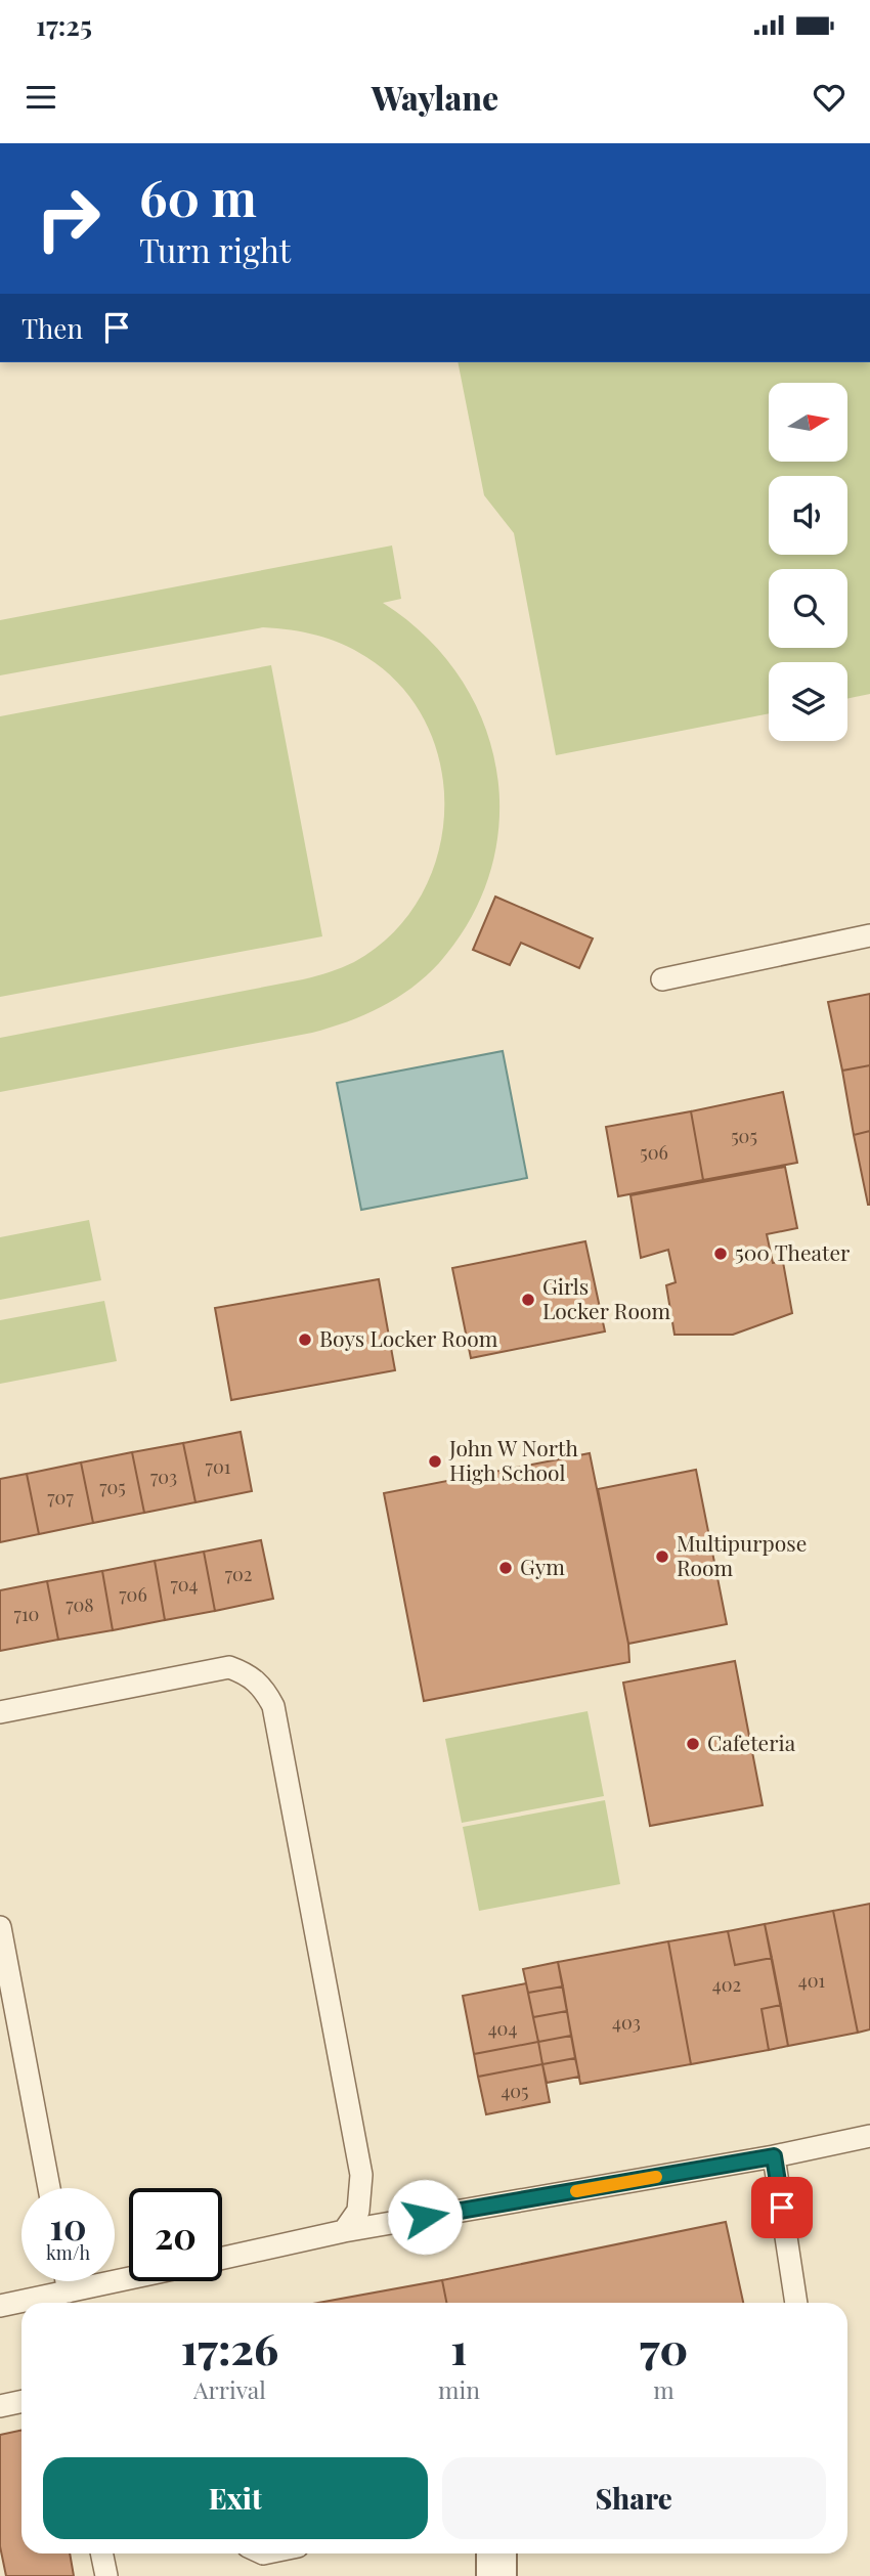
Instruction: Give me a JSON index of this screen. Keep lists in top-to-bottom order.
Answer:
{
  "places": [
    "500 Theater",
    "Girls Locker Room",
    "Boys Locker Room",
    "John W North High School",
    "Multipurpose Room",
    "Gym",
    "Cafeteria"
  ],
  "house_numbers": [
    "505",
    "506",
    "701",
    "703",
    "705",
    "707",
    "702",
    "704",
    "706",
    "708",
    "710",
    "401",
    "402",
    "403",
    "404",
    "405"
  ],
  "north": "right",
  "page": {
    "status": "17:25",
    "header": "Waylane",
    "turn": ["60 m", "Turn right"],
    "then": "Then",
    "speed": "10 km/h",
    "limit": "20",
    "eta": [
      "17:26",
      "Arrival",
      "1",
      "min",
      "70",
      "m"
    ],
    "buttons": ["Exit", "Share"]
  }
}
